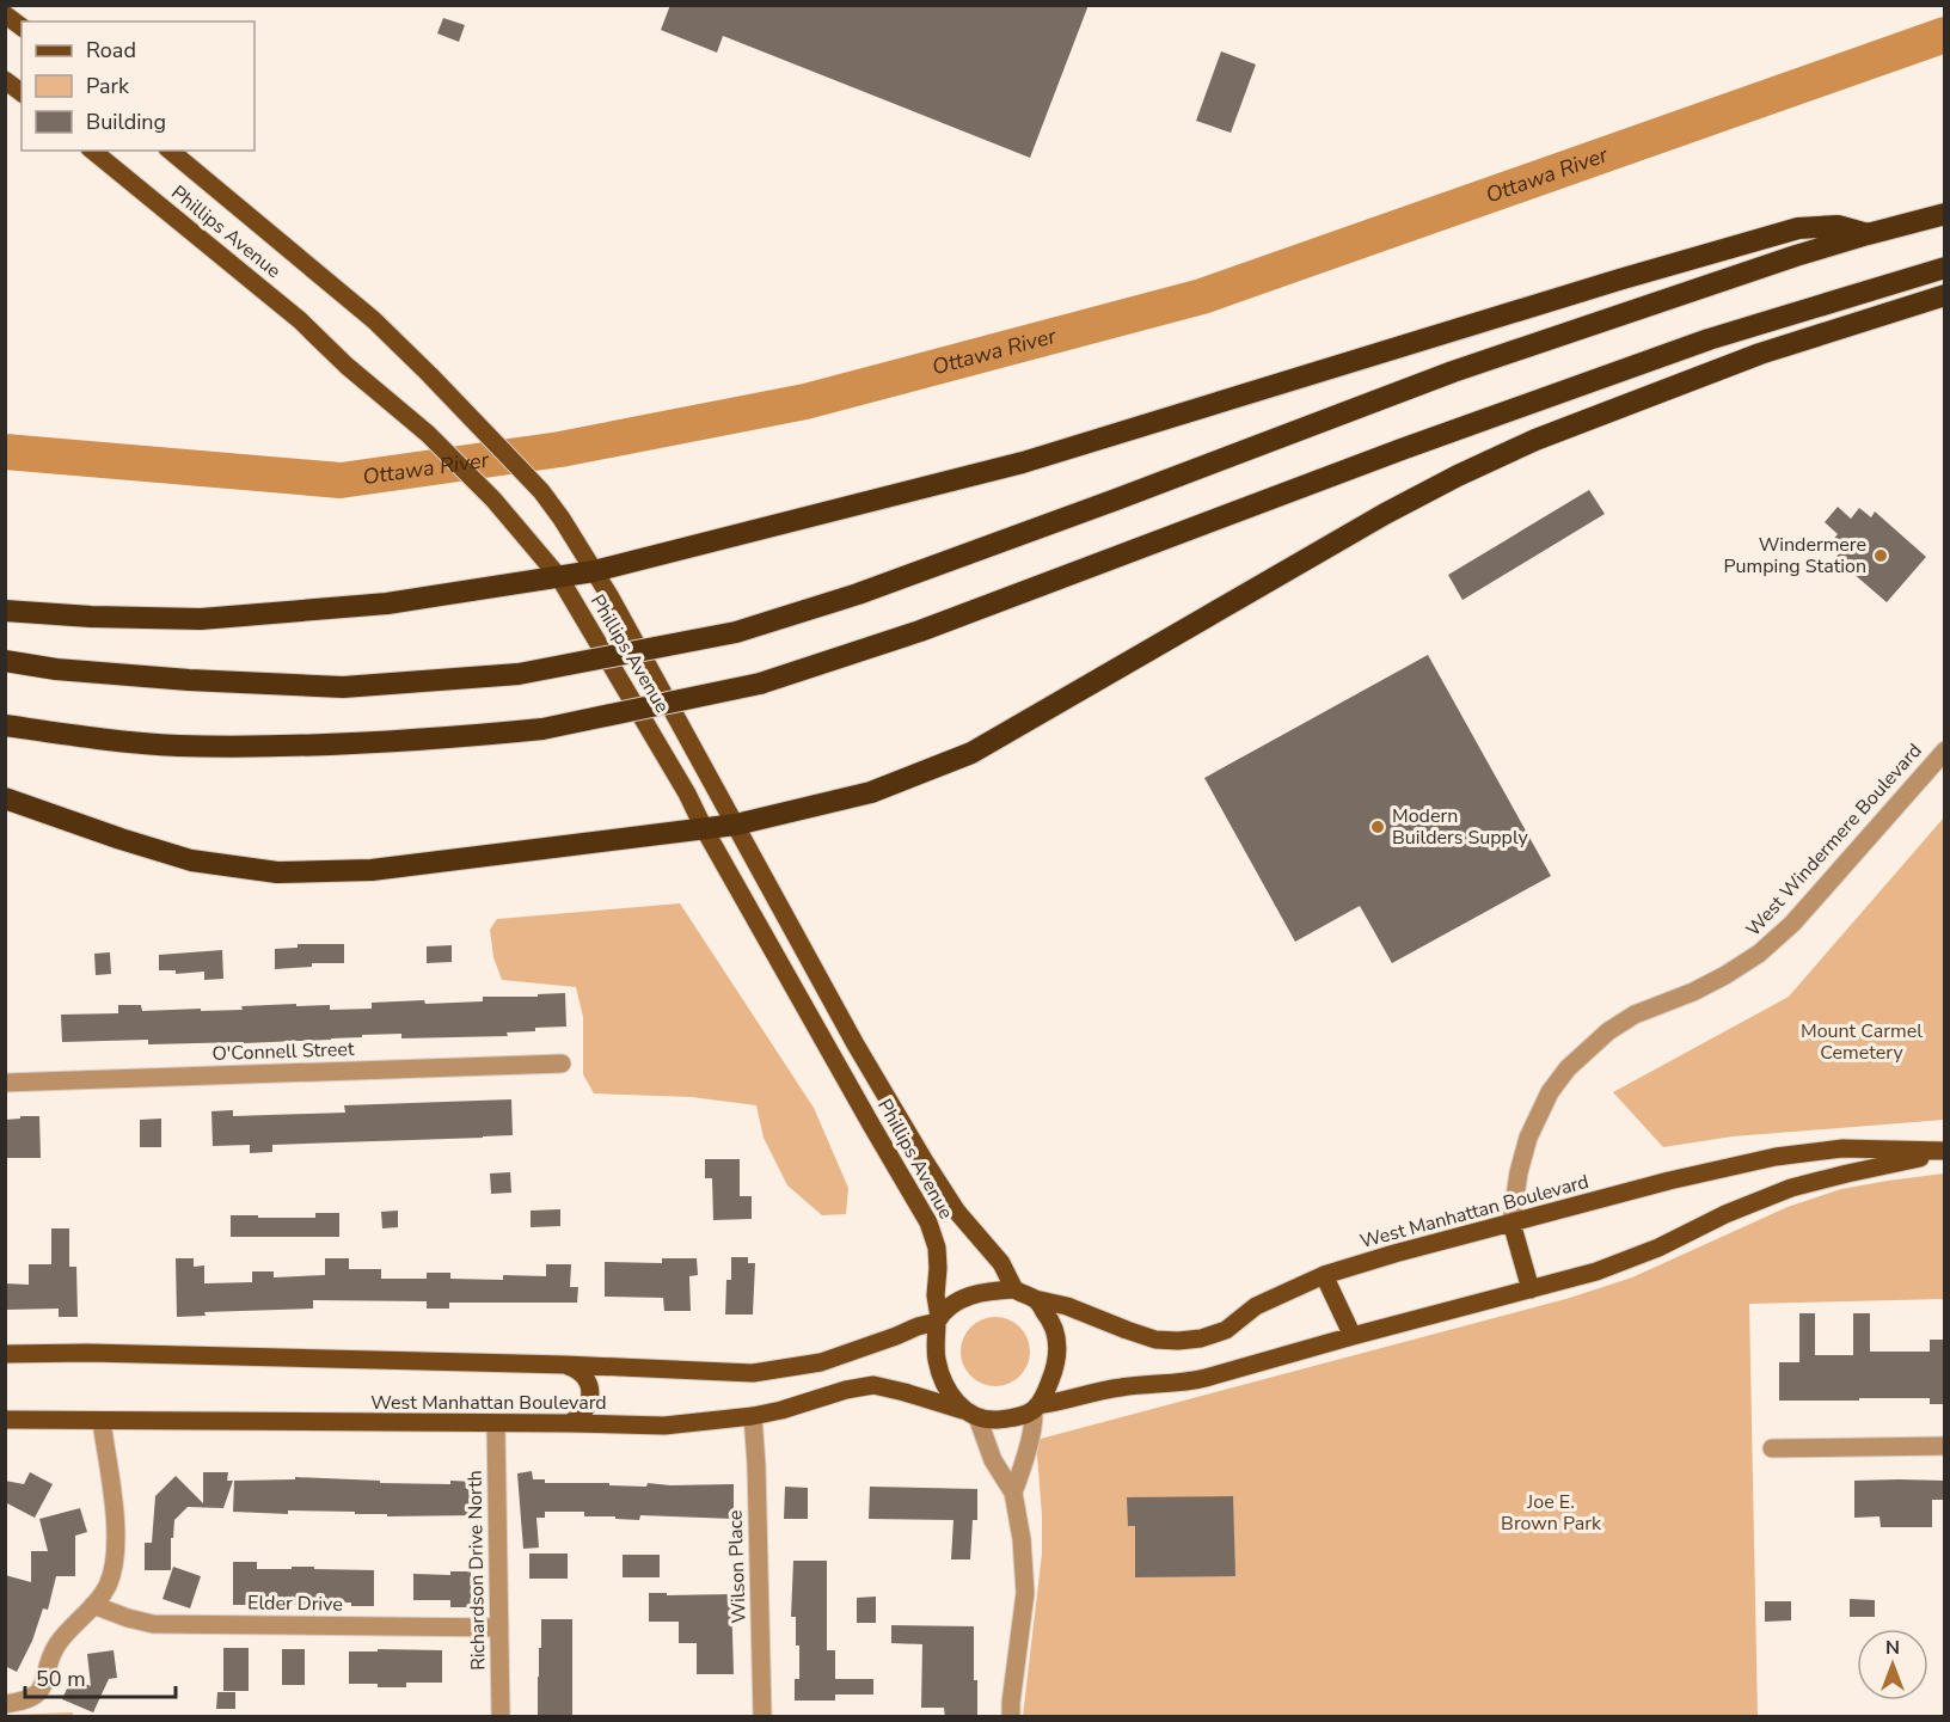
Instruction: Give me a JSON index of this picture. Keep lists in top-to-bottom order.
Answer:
{
  "streets": {
    "main road": ["Phillips Avenue", "West Manhattan Boulevard"],
    "street": [
      "West Windermere Boulevard",
      "O'Connell Street",
      "Wilson Place",
      "Richardson Drive North",
      "Elder Drive"
    ]
  },
  "crossings": [
    ["Phillips Avenue", "West Manhattan Boulevard"],
    ["West Windermere Boulevard", "West Manhattan Boulevard"],
    ["West Manhattan Boulevard", "Wilson Place"],
    ["West Manhattan Boulevard", "Richardson Drive North"],
    ["Richardson Drive North", "Elder Drive"]
  ],
  "water": ["Ottawa River"],
  "parks": ["Mount Carmel Cemetery", "Joe E. Brown Park"],
  "places": ["Windermere Pumping Station", "Modern Builders Supply"],
  "legend": ["Road", "Park", "Building"],
  "scale_bar": "50 m",
  "north": "top"
}
